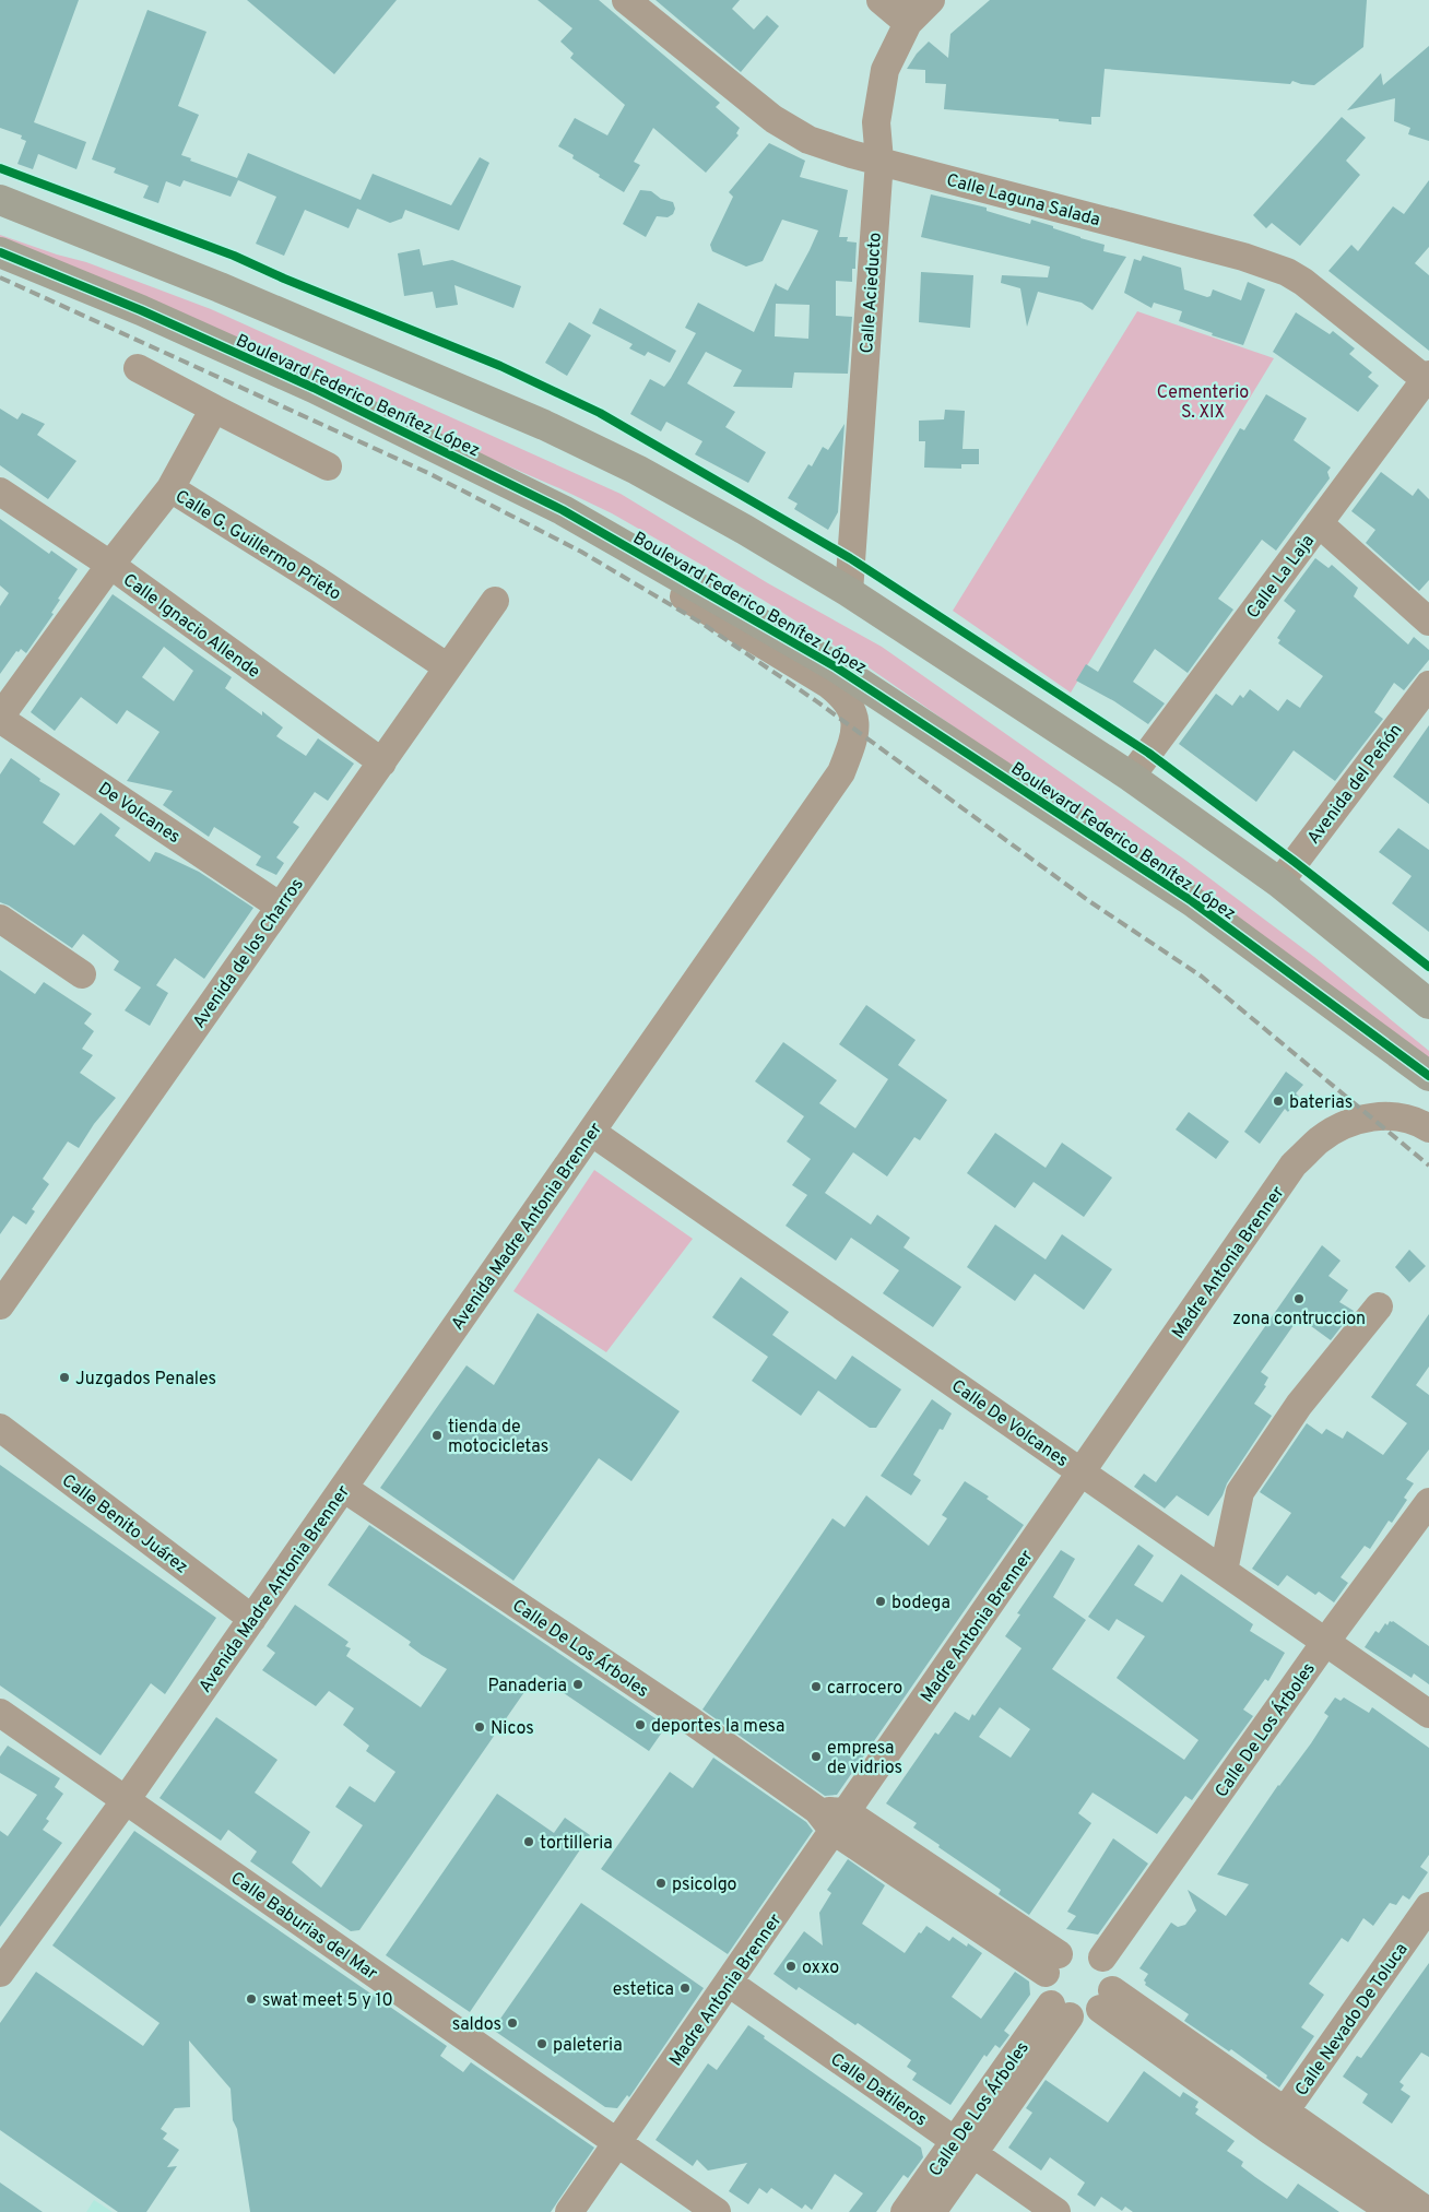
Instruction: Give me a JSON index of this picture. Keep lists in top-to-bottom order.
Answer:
{
  "streets": {
    "main road": ["Boulevard Federico Benítez López"],
    "street": [
      "Calle Laguna Salada",
      "Calle Acieducto",
      "Calle G. Guillermo Prieto",
      "Calle La Laja",
      "Calle Ignacio Allende",
      "Avenida del Peñón",
      "De Volcanes",
      "Avenida de los Charros",
      "Avenida Madre Antonia Brenner",
      "Madre Antonia Brenner",
      "Calle De Volcanes",
      "Calle Benito Juárez",
      "Calle De Los Árboles",
      "Calle Baburias del Mar",
      "Calle Nevado De Toluca",
      "Calle Datileros"
    ]
  },
  "crossings": [
    ["Calle Laguna Salada", "Calle Acieducto"],
    ["Calle Laguna Salada", "Calle La Laja"],
    ["Boulevard Federico Benítez López", "Avenida Madre Antonia Brenner"],
    ["Calle G. Guillermo Prieto", "Calle Ignacio Allende"],
    ["Calle G. Guillermo Prieto", "De Volcanes"],
    ["Calle G. Guillermo Prieto", "Avenida de los Charros"],
    ["Calle Ignacio Allende", "Avenida de los Charros"],
    ["De Volcanes", "Avenida de los Charros"],
    ["Avenida Madre Antonia Brenner", "Calle De Volcanes"],
    ["Avenida Madre Antonia Brenner", "Calle Benito Juárez"],
    ["Avenida Madre Antonia Brenner", "Calle De Los Árboles"],
    ["Avenida Madre Antonia Brenner", "Calle Baburias del Mar"],
    ["Madre Antonia Brenner", "Calle De Volcanes"],
    ["Madre Antonia Brenner", "Calle De Los Árboles"],
    ["Madre Antonia Brenner", "Calle Baburias del Mar"],
    ["Madre Antonia Brenner", "Calle Datileros"],
    ["Calle De Volcanes", "Calle De Los Árboles"],
    ["Calle De Los Árboles", "Calle Datileros"]
  ],
  "parks": ["Cementerio S. XIX"],
  "places": [
    "baterias",
    "zona contruccion",
    "Juzgados Penales",
    "tienda de motocicletas",
    "bodega",
    "Panaderia",
    "carrocero",
    "deportes la mesa",
    "Nicos",
    "empresa de vidrios",
    "tortilleria",
    "psicolgo",
    "oxxo",
    "estetica",
    "swat meet 5 y 10",
    "saldos",
    "paleteria"
  ]
}
